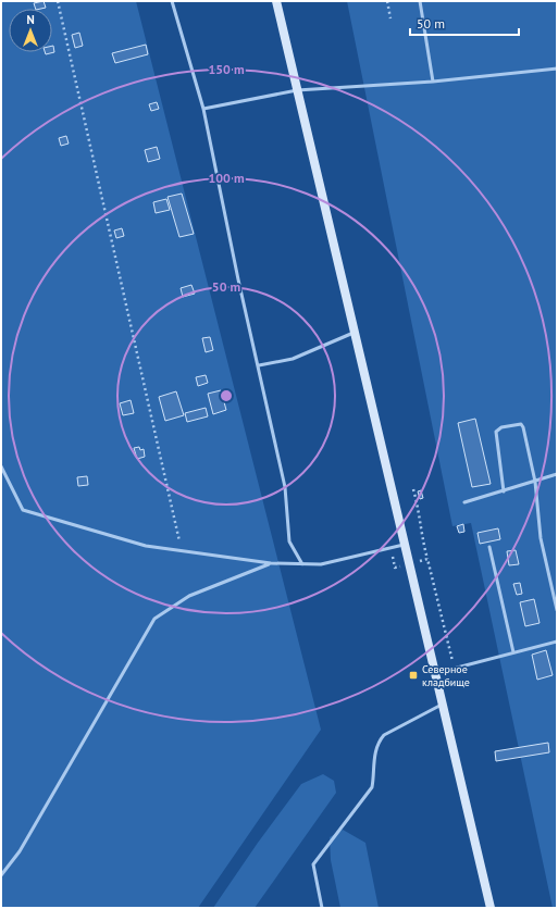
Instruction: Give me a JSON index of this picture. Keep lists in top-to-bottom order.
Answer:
{
  "places": {
    "transit": ["Северное кладбище"]
  },
  "scale_bar": "50 m",
  "north": "top",
  "rings": ["150 m", "100 m", "50 m"]
}
